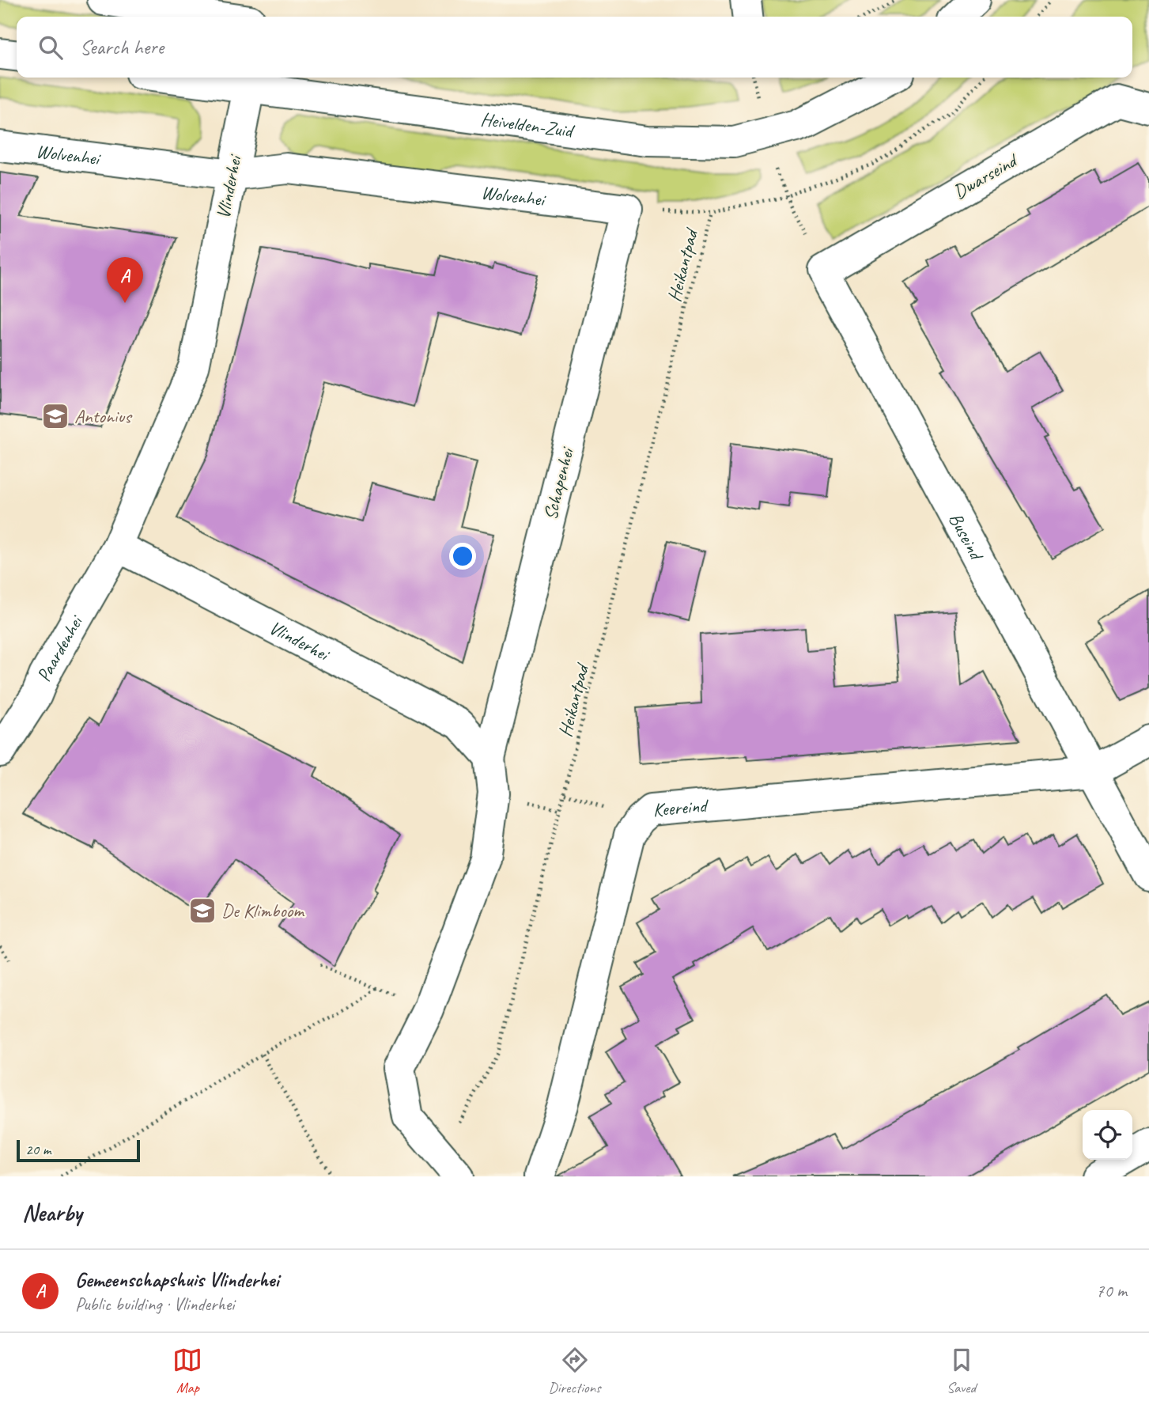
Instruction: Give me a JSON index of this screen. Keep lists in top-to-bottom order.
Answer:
{
  "streets": {
    "street": [
      "Heivelden-Zuid",
      "Wolvenhei",
      "Dwarseind",
      "Vlinderhei",
      "Schapenhei",
      "Buseind",
      "Paardenhei",
      "Keereind"
    ],
    "path": ["Heikantpad"]
  },
  "crossings": [
    ["Heivelden-Zuid", "Vlinderhei"],
    ["Wolvenhei", "Vlinderhei"],
    ["Wolvenhei", "Schapenhei"],
    ["Dwarseind", "Buseind"],
    ["Vlinderhei", "Schapenhei"],
    ["Vlinderhei", "Paardenhei"],
    ["Buseind", "Keereind"]
  ],
  "places": {
    "school or university": ["Antonius", "De Klimboom"]
  },
  "scale_bar": "20 m",
  "page": {
    "search": "Search here",
    "pins": "A",
    "scale": "20 m",
    "heading": "Nearby",
    "list": [
      {
        "mark": "A",
        "name": "Gemeenschapshuis Vlinderhei",
        "note": "Public building · Vlinderhei",
        "value": "70 m"
      }
    ],
    "nav": ["Map", "Directions", "Saved"]
  }
}
